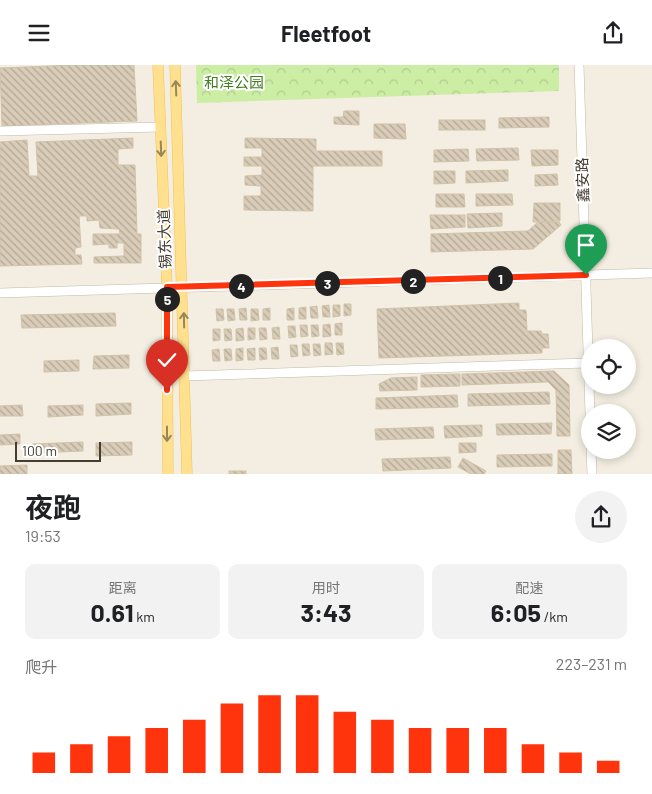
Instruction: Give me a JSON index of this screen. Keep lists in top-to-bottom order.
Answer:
{
  "streets": {
    "main road": ["锡东大道"],
    "street": ["鑫安路"]
  },
  "parks": ["和泽公园"],
  "scale_bar": "100 m",
  "page": {
    "header": "Fleetfoot",
    "pins": [
      "1",
      "2",
      "3",
      "4",
      "5"
    ],
    "scale": "100 m",
    "heading": ["夜跑", "19:53"],
    "stats": [
      ["距离", "0.61 km"],
      ["用时", "3:43"],
      ["配速", "6:05 /km"]
    ],
    "chart": ["爬升", "223–231 m"]
  }
}
